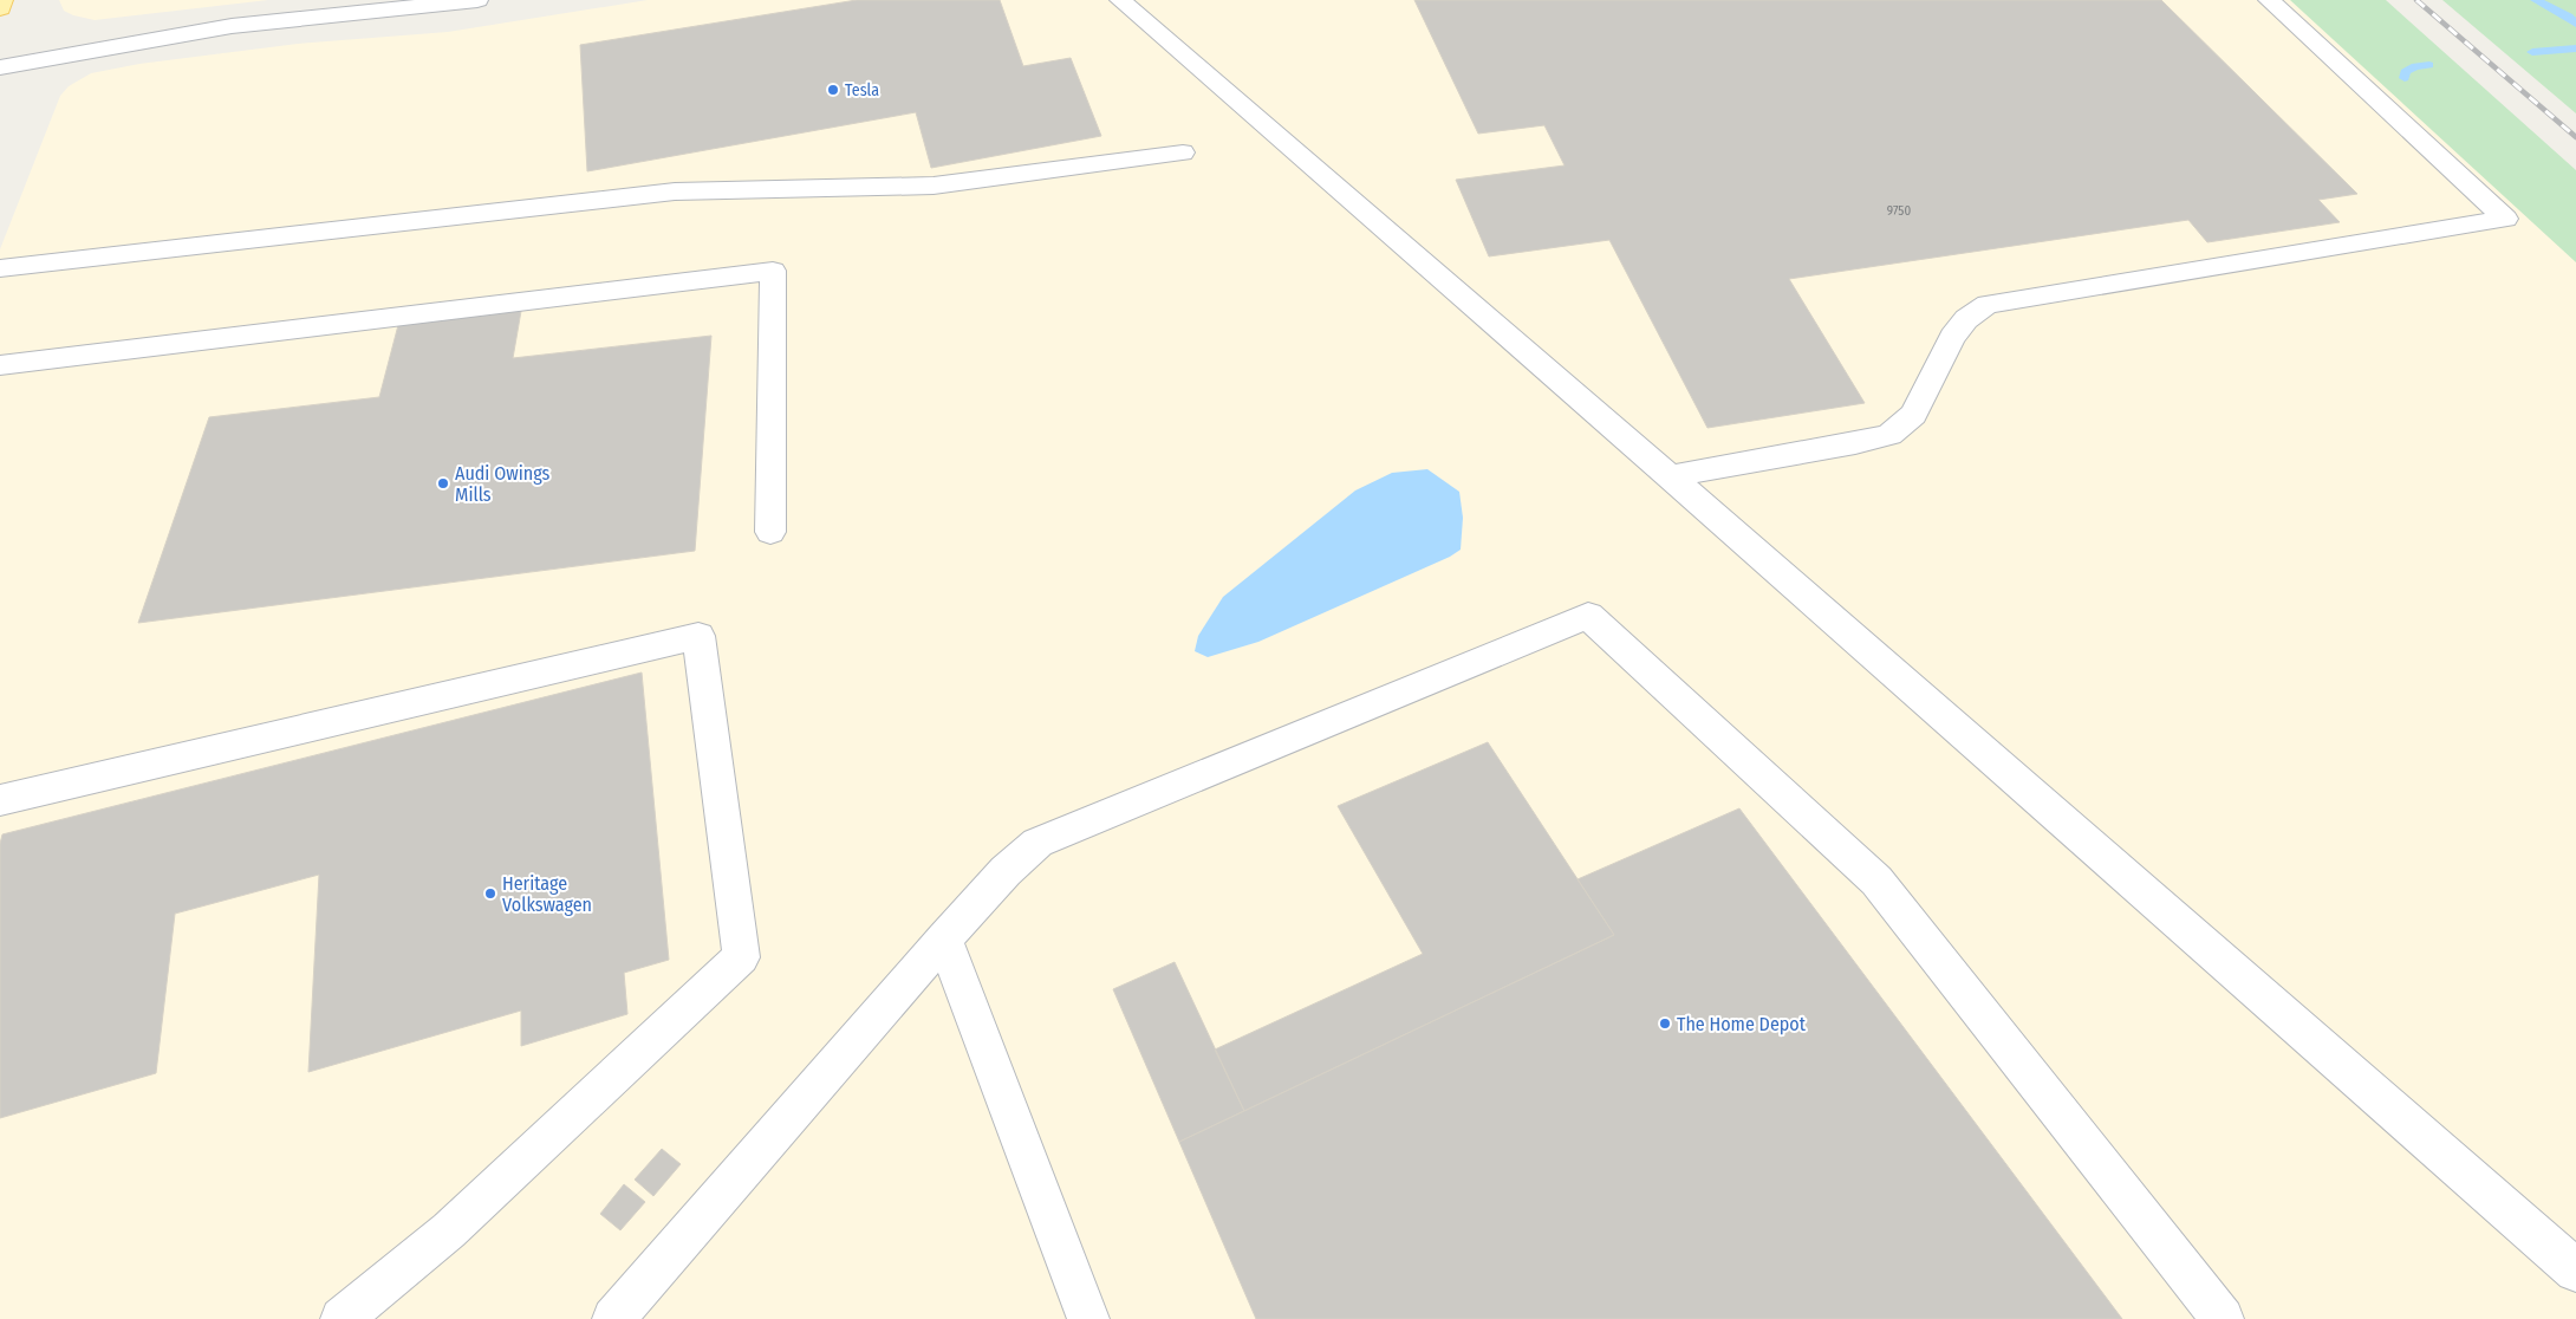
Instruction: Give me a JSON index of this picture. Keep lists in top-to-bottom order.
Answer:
{
  "places": [
    "Tesla",
    "Audi Owings Mills",
    "Heritage Volkswagen",
    "The Home Depot"
  ],
  "house_numbers": ["9750"]
}
